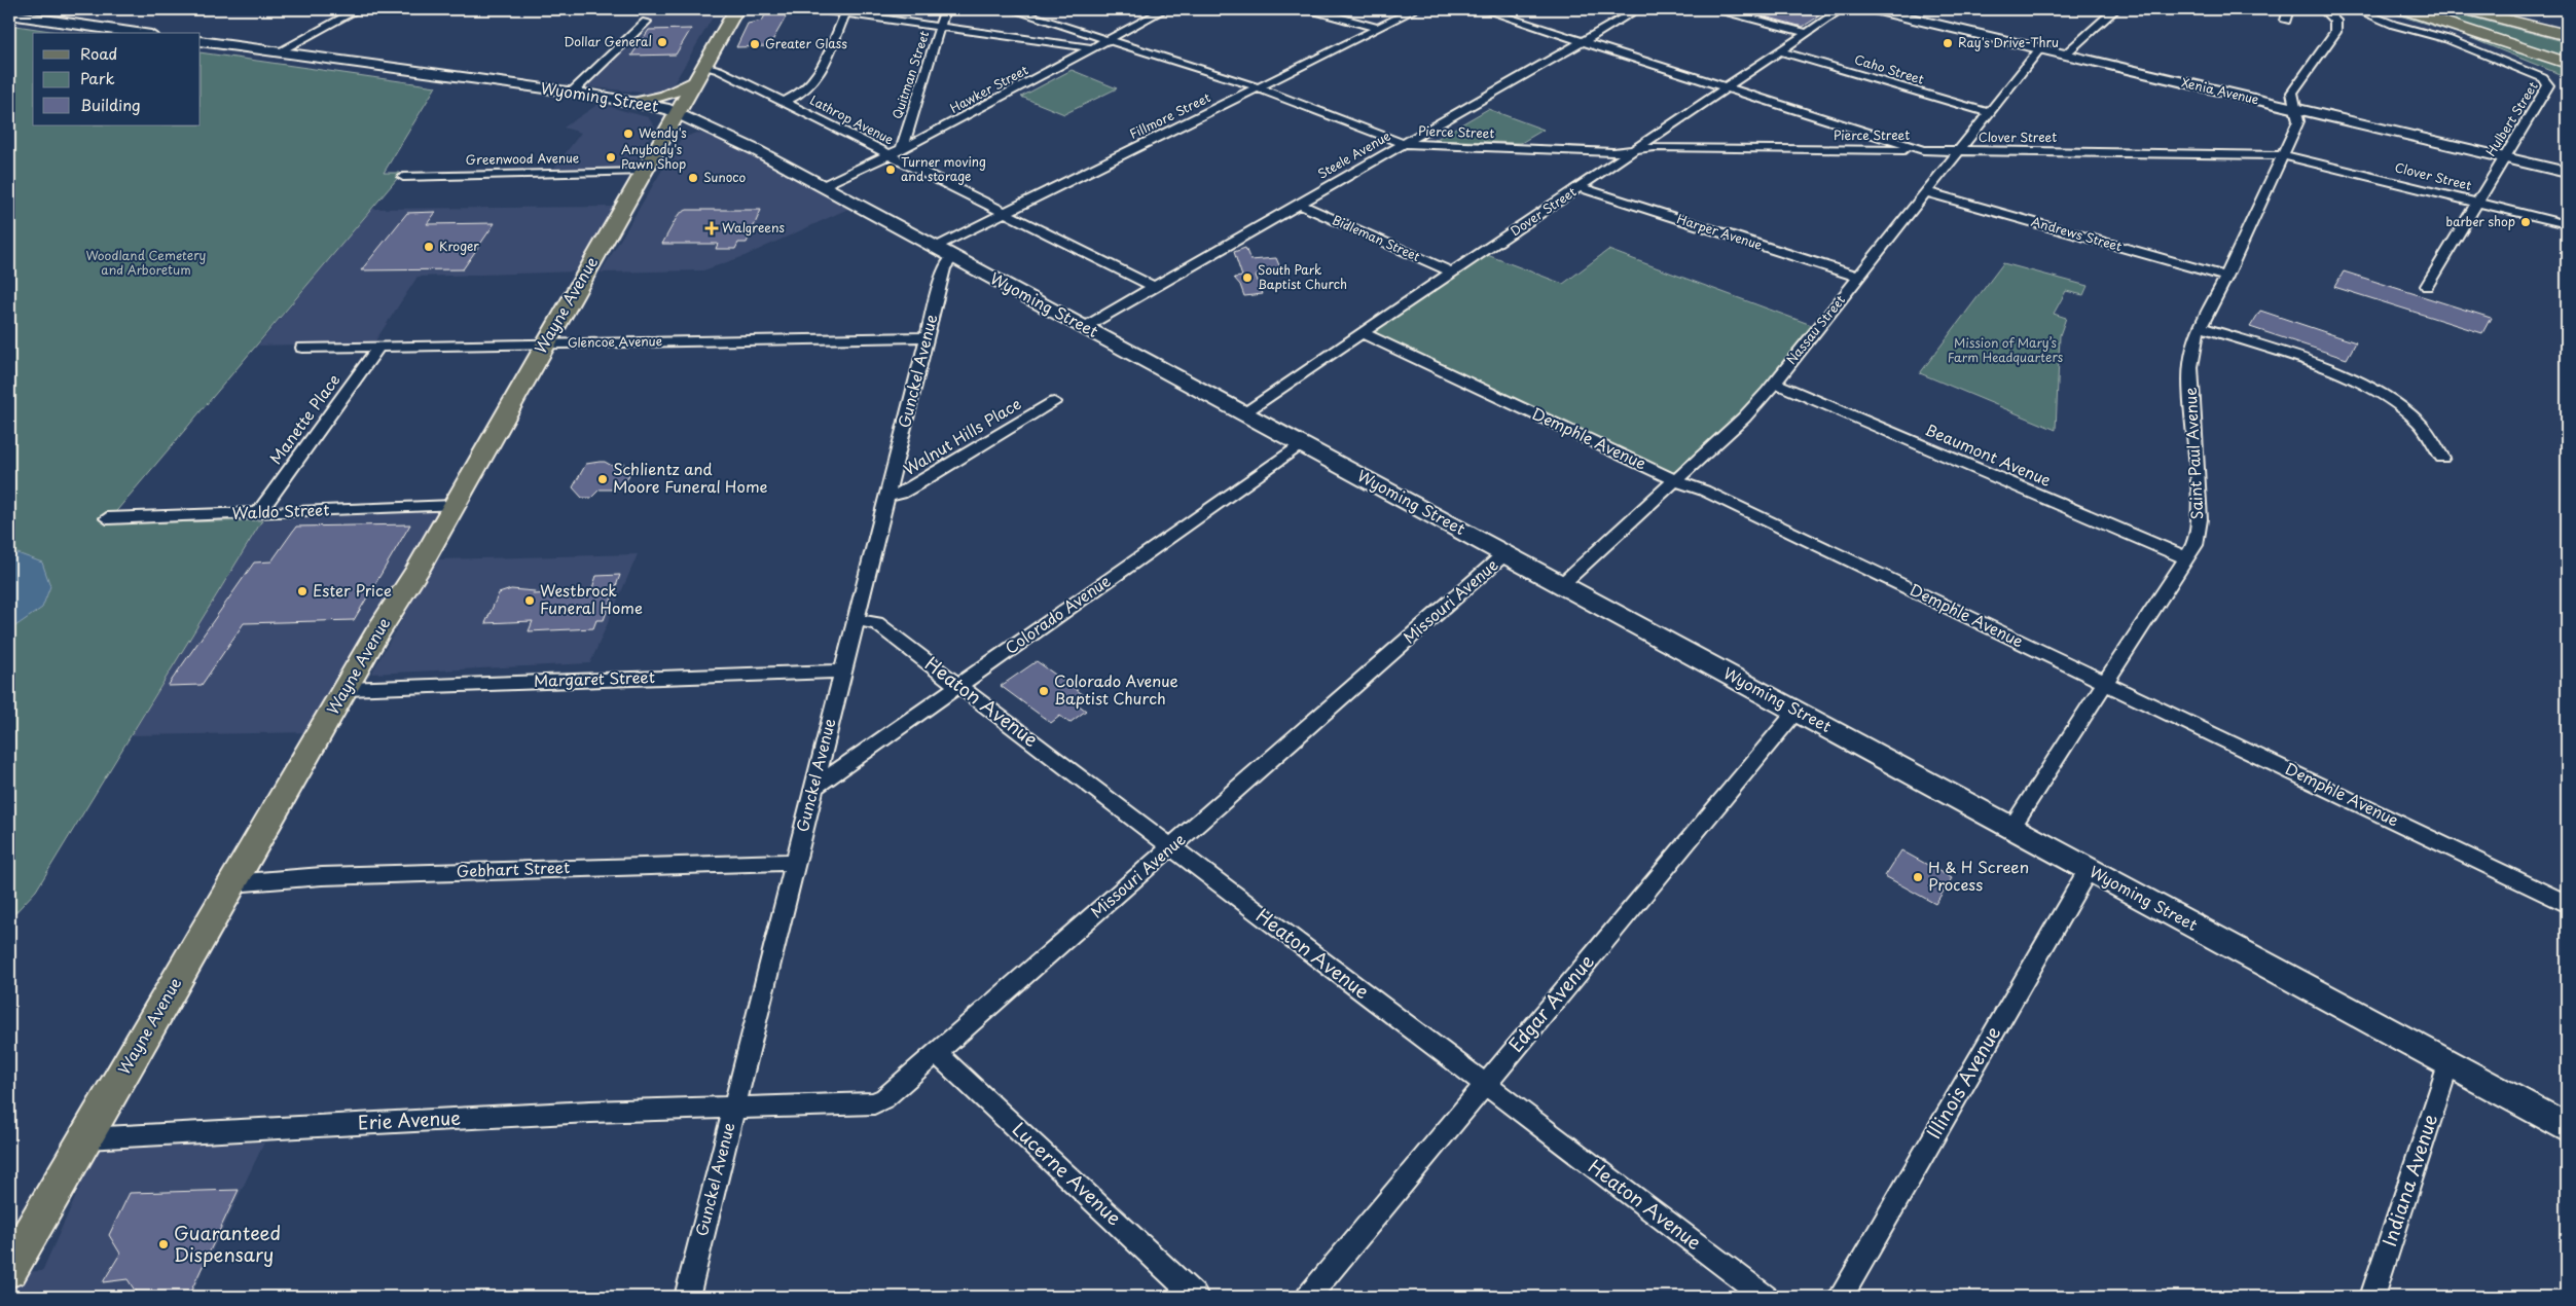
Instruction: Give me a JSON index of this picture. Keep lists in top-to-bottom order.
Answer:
{
  "streets": {
    "main road": ["Wayne Avenue"],
    "street": [
      "Caho Street",
      "Quitman Street",
      "Hawker Street",
      "Xenia Avenue",
      "Wyoming Street",
      "Fillmore Street",
      "Hulbert Street",
      "Lathrop Avenue",
      "Pierce Street",
      "Clover Street",
      "Steele Avenue",
      "Greenwood Avenue",
      "Dover Street",
      "Harper Avenue",
      "Andrews Street",
      "Bidleman Street",
      "Nassau Street",
      "Glencoe Avenue",
      "Gunckel Avenue",
      "Manette Place",
      "Walnut Hills Place",
      "Demphle Avenue",
      "Saint Paul Avenue",
      "Beaumont Avenue",
      "Waldo Street",
      "Missouri Avenue",
      "Colorado Avenue",
      "Margaret Street",
      "Heaton Avenue",
      "Gebhart Street",
      "Edgar Avenue",
      "Illinois Avenue",
      "Erie Avenue",
      "Lucerne Avenue",
      "Indiana Avenue"
    ]
  },
  "crossings": [
    ["Caho Street", "Dover Street"],
    ["Caho Street", "Nassau Street"],
    ["Quitman Street", "Hawker Street"],
    ["Hawker Street", "Wyoming Street"],
    ["Hawker Street", "Lathrop Avenue"],
    ["Hawker Street", "Pierce Street"],
    ["Xenia Avenue", "Hulbert Street"],
    ["Xenia Avenue", "Nassau Street"],
    ["Xenia Avenue", "Saint Paul Avenue"],
    ["Wyoming Street", "Fillmore Street"],
    ["Wyoming Street", "Steele Avenue"],
    ["Wyoming Street", "Dover Street"],
    ["Wyoming Street", "Wayne Avenue"],
    ["Wyoming Street", "Nassau Street"],
    ["Wyoming Street", "Gunckel Avenue"],
    ["Wyoming Street", "Saint Paul Avenue"],
    ["Wyoming Street", "Missouri Avenue"],
    ["Wyoming Street", "Colorado Avenue"],
    ["Wyoming Street", "Edgar Avenue"],
    ["Wyoming Street", "Illinois Avenue"],
    ["Wyoming Street", "Indiana Avenue"],
    ["Fillmore Street", "Lathrop Avenue"],
    ["Fillmore Street", "Pierce Street"],
    ["Fillmore Street", "Gunckel Avenue"],
    ["Hulbert Street", "Clover Street"],
    ["Lathrop Avenue", "Steele Avenue"],
    ["Lathrop Avenue", "Wayne Avenue"],
    ["Pierce Street", "Clover Street"],
    ["Pierce Street", "Steele Avenue"],
    ["Pierce Street", "Dover Street"],
    ["Clover Street", "Steele Avenue"],
    ["Clover Street", "Dover Street"],
    ["Clover Street", "Nassau Street"],
    ["Clover Street", "Saint Paul Avenue"],
    ["Steele Avenue", "Bidleman Street"],
    ["Greenwood Avenue", "Wayne Avenue"],
    ["Dover Street", "Harper Avenue"],
    ["Dover Street", "Bidleman Street"],
    ["Dover Street", "Demphle Avenue"],
    ["Harper Avenue", "Nassau Street"],
    ["Andrews Street", "Nassau Street"],
    ["Andrews Street", "Saint Paul Avenue"],
    ["Wayne Avenue", "Glencoe Avenue"],
    ["Wayne Avenue", "Waldo Street"],
    ["Wayne Avenue", "Margaret Street"],
    ["Wayne Avenue", "Gebhart Street"],
    ["Wayne Avenue", "Erie Avenue"],
    ["Nassau Street", "Demphle Avenue"],
    ["Nassau Street", "Beaumont Avenue"],
    ["Glencoe Avenue", "Gunckel Avenue"],
    ["Glencoe Avenue", "Manette Place"],
    ["Gunckel Avenue", "Walnut Hills Place"],
    ["Gunckel Avenue", "Missouri Avenue"],
    ["Gunckel Avenue", "Colorado Avenue"],
    ["Gunckel Avenue", "Margaret Street"],
    ["Gunckel Avenue", "Heaton Avenue"],
    ["Gunckel Avenue", "Gebhart Street"],
    ["Gunckel Avenue", "Erie Avenue"],
    ["Manette Place", "Waldo Street"],
    ["Demphle Avenue", "Saint Paul Avenue"],
    ["Saint Paul Avenue", "Beaumont Avenue"],
    ["Missouri Avenue", "Heaton Avenue"],
    ["Missouri Avenue", "Erie Avenue"],
    ["Missouri Avenue", "Lucerne Avenue"],
    ["Colorado Avenue", "Heaton Avenue"],
    ["Heaton Avenue", "Edgar Avenue"]
  ],
  "parks": ["Woodland Cemetery and Arboretum", "Mission of Mary’s Farm Headquarters"],
  "places": {
    "other": [
      "Dollar General",
      "Ray's Drive-Thru",
      "Greater Glass",
      "Wendy's",
      "Anybody's Pawn Shop",
      "Turner moving and storage",
      "Sunoco",
      "barber shop",
      "Kroger",
      "South Park Baptist Church",
      "Schlientz and Moore Funeral Home",
      "Ester Price",
      "Westbrock Funeral Home",
      "Colorado Avenue Baptist Church",
      "H & H Screen Process",
      "Guaranteed Dispensary"
    ],
    "health": ["Walgreens"]
  },
  "legend": ["Road", "Park", "Building"]
}
